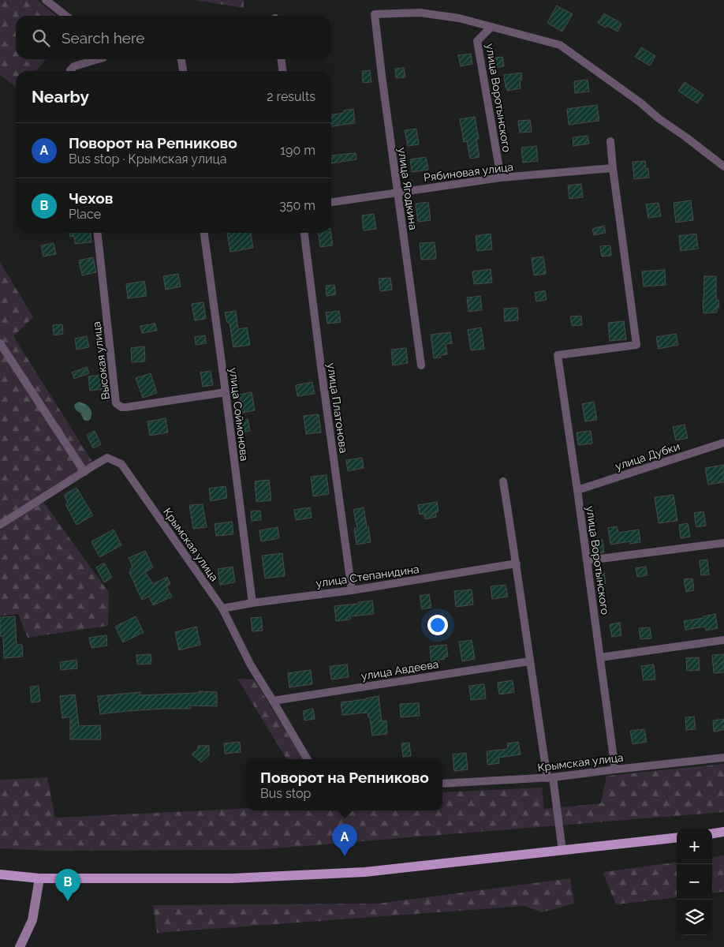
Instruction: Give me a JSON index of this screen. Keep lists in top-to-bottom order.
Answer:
{
  "streets": {
    "street": [
      "улица Воротынского",
      "Рябиновая улица",
      "улица Ягодкина",
      "Высокая улица",
      "улица Платонова",
      "улица Соймонова",
      "улица Дубки",
      "Крымская улица",
      "улица Степанидина",
      "улица Авдеева"
    ]
  },
  "crossings": [
    ["улица Воротынского", "Рябиновая улица"],
    ["улица Воротынского", "улица Ягодкина"],
    ["улица Воротынского", "улица Дубки"],
    ["улица Воротынского", "Крымская улица"],
    ["Рябиновая улица", "улица Ягодкина"],
    ["Высокая улица", "улица Соймонова"],
    ["улица Платонова", "улица Степанидина"],
    ["улица Соймонова", "улица Степанидина"],
    ["Крымская улица", "улица Степанидина"],
    ["Крымская улица", "улица Авдеева"]
  ],
  "page": {
    "search": "Search here",
    "heading": ["Nearby", "2 results"],
    "list": [
      {
        "mark": "A",
        "name": "Поворот на Репниково",
        "note": "Bus stop · Крымская улица",
        "value": "190 m"
      },
      {
        "mark": "B",
        "name": "Чехов",
        "note": "Place",
        "value": "350 m"
      }
    ],
    "popup": ["Поворот на Репниково", "Bus stop"],
    "pins": ["A", "B"],
    "map_buttons": ["+", "−"]
  }
}
